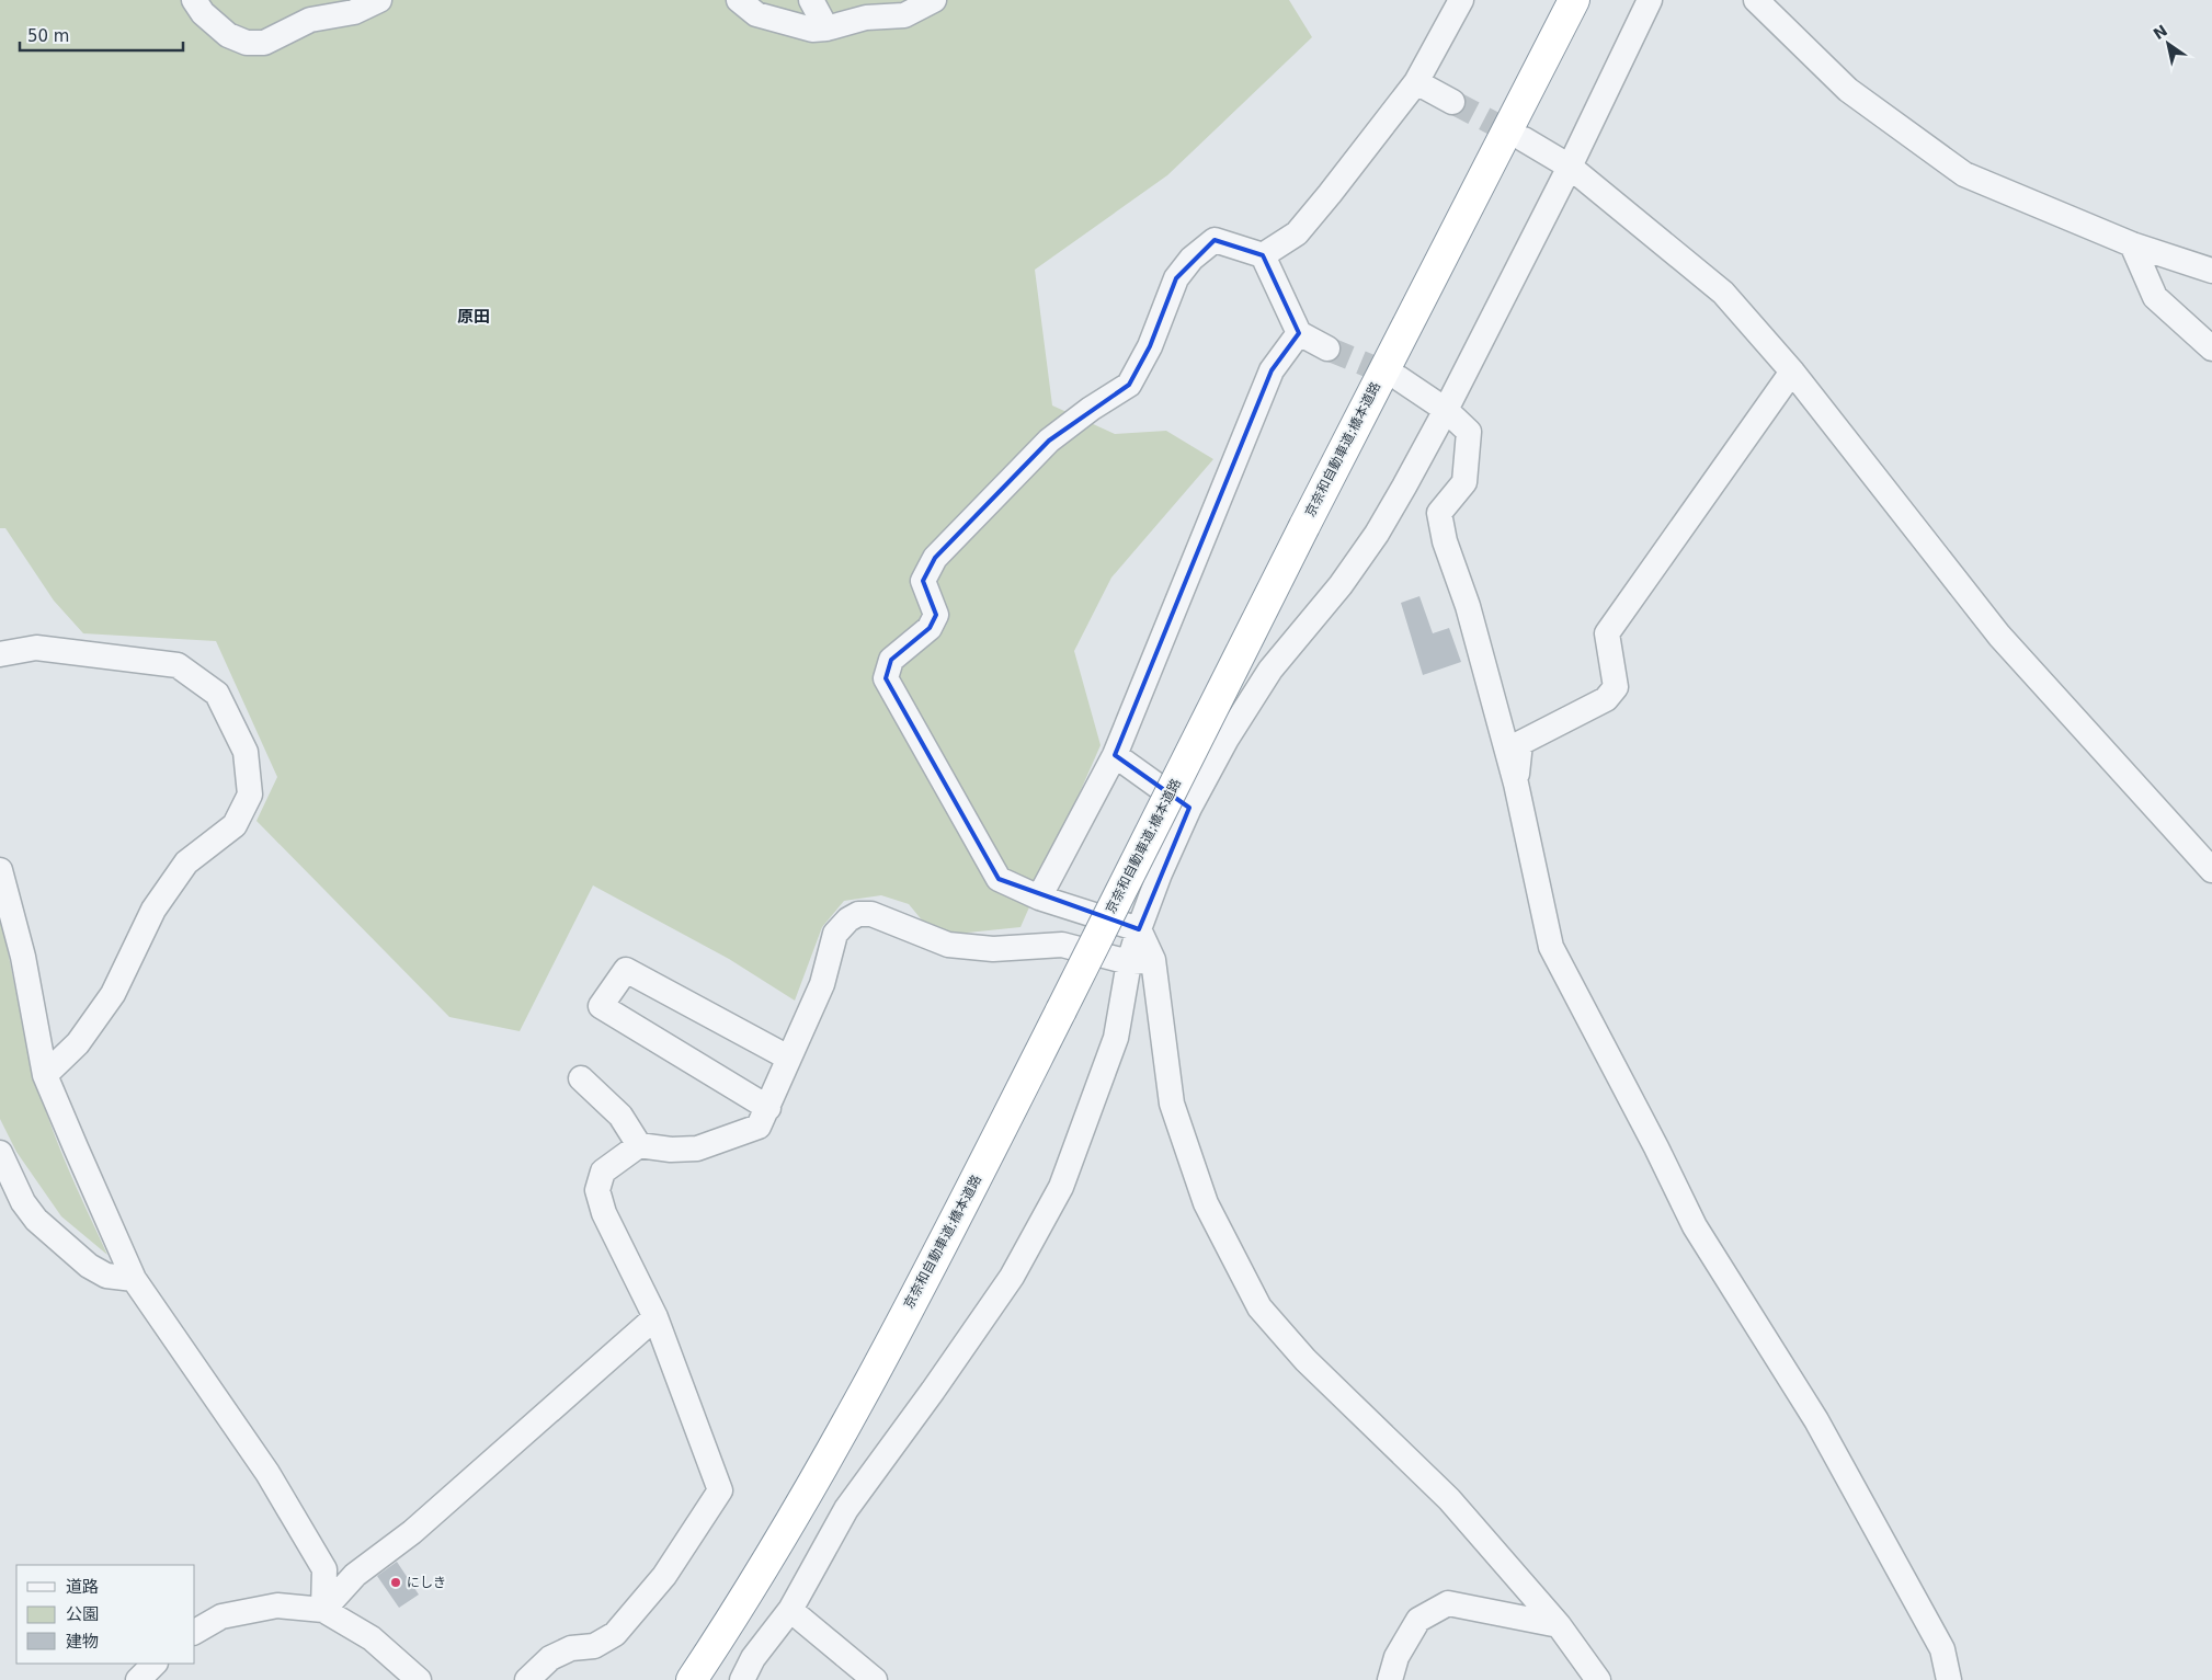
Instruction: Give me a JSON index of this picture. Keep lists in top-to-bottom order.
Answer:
{
  "streets": {
    "highway": ["京奈和自動車道;橋本道路"]
  },
  "districts": ["原田"],
  "places": ["にしき"],
  "legend": ["道路", "公園", "建物"],
  "scale_bar": "50 m",
  "north": "top left"
}
